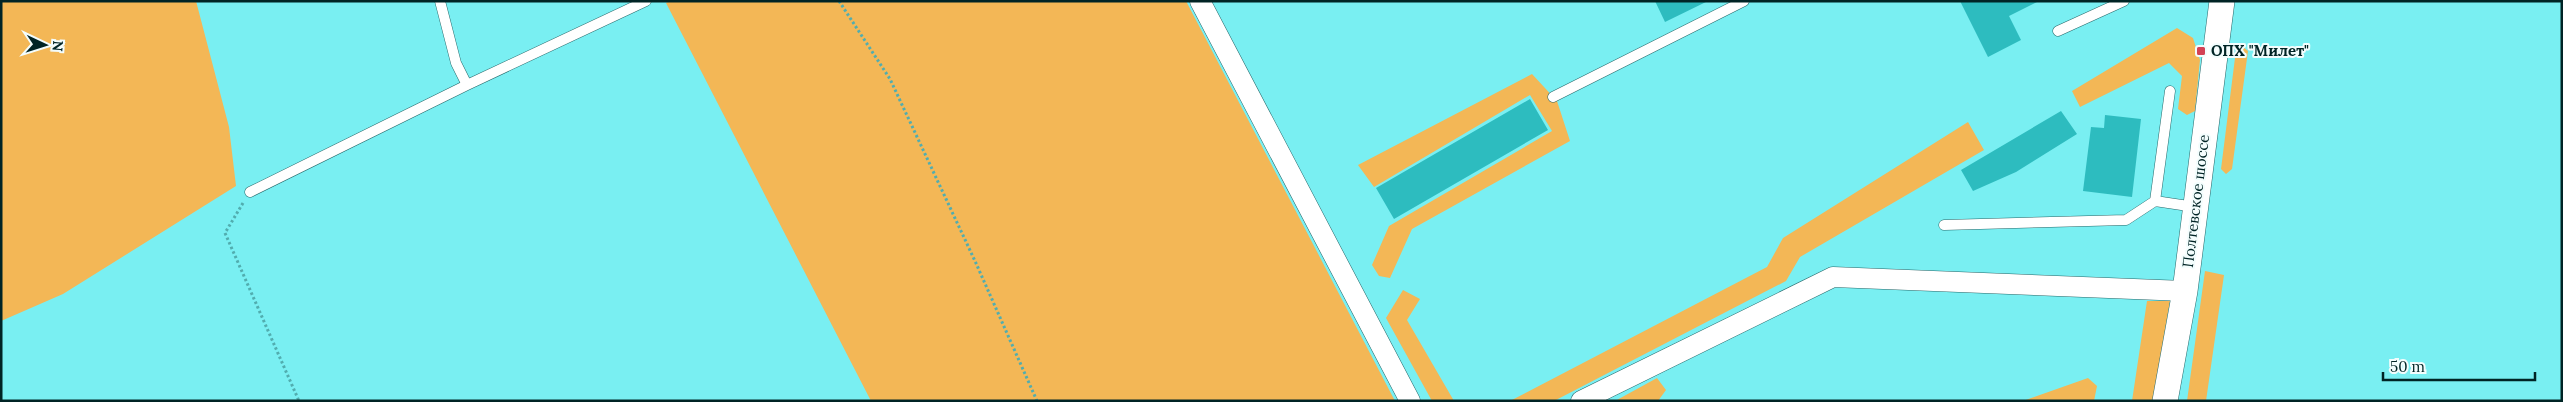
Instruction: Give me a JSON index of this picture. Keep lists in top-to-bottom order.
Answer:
{
  "streets": {
    "street": ["Полтевское шоссе"]
  },
  "places": {
    "transit": ["ОПХ \"Милет\""]
  },
  "scale_bar": "50 m",
  "north": "right"
}
